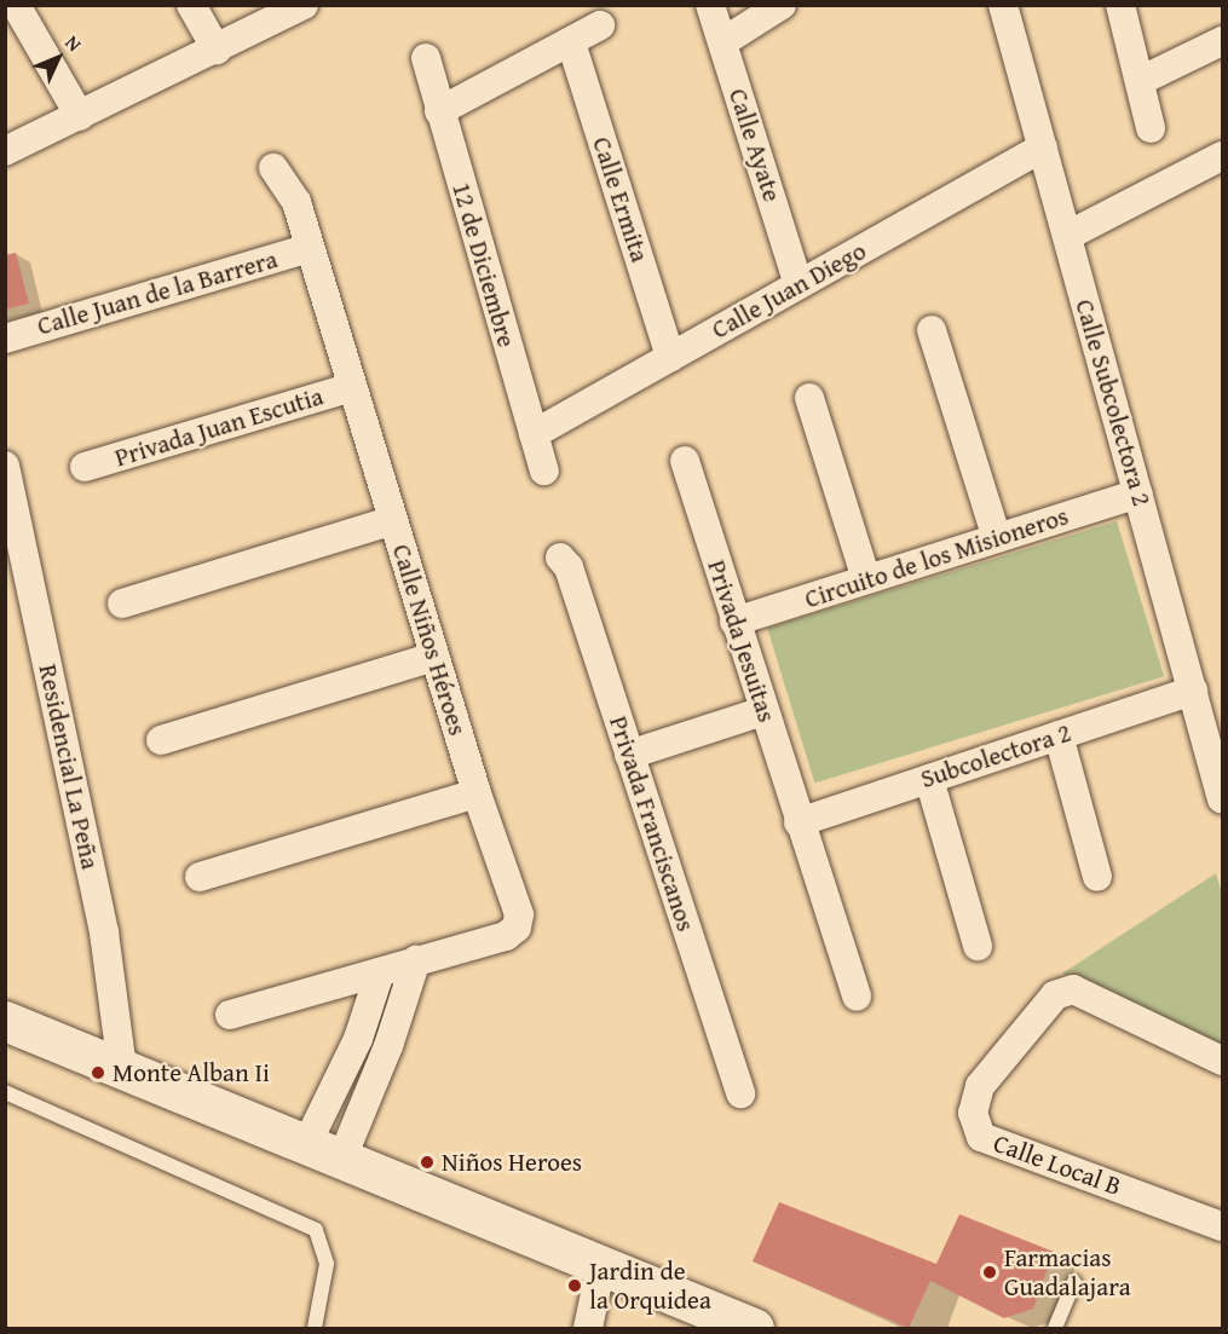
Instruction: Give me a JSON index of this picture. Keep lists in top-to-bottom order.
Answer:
{
  "streets": {
    "street": [
      "Calle Ayate",
      "Calle Ermita",
      "12 de Diciembre",
      "Calle Juan Diego",
      "Calle Juan de la Barrera",
      "Calle Subcolectora 2",
      "Privada Juan Escutia",
      "Circuito de los Misioneros",
      "Calle Niños Héroes",
      "Privada Jesuitas",
      "Subcolectora 2",
      "Residencial La Peña",
      "Privada Franciscanos",
      "Calle Local B"
    ]
  },
  "crossings": [
    ["Calle Ayate", "Calle Juan Diego"],
    ["Calle Ermita", "Calle Juan Diego"],
    ["12 de Diciembre", "Calle Juan Diego"],
    ["Calle Juan Diego", "Calle Subcolectora 2"],
    ["Calle Juan de la Barrera", "Calle Niños Héroes"],
    ["Calle Subcolectora 2", "Circuito de los Misioneros"],
    ["Calle Subcolectora 2", "Subcolectora 2"],
    ["Privada Juan Escutia", "Calle Niños Héroes"],
    ["Circuito de los Misioneros", "Privada Jesuitas"],
    ["Privada Jesuitas", "Subcolectora 2"]
  ],
  "places": [
    "Monte Alban Ii",
    "Niños Heroes",
    "Farmacias Guadalajara",
    "Jardin de la Orquidea"
  ],
  "north": "top right"
}
